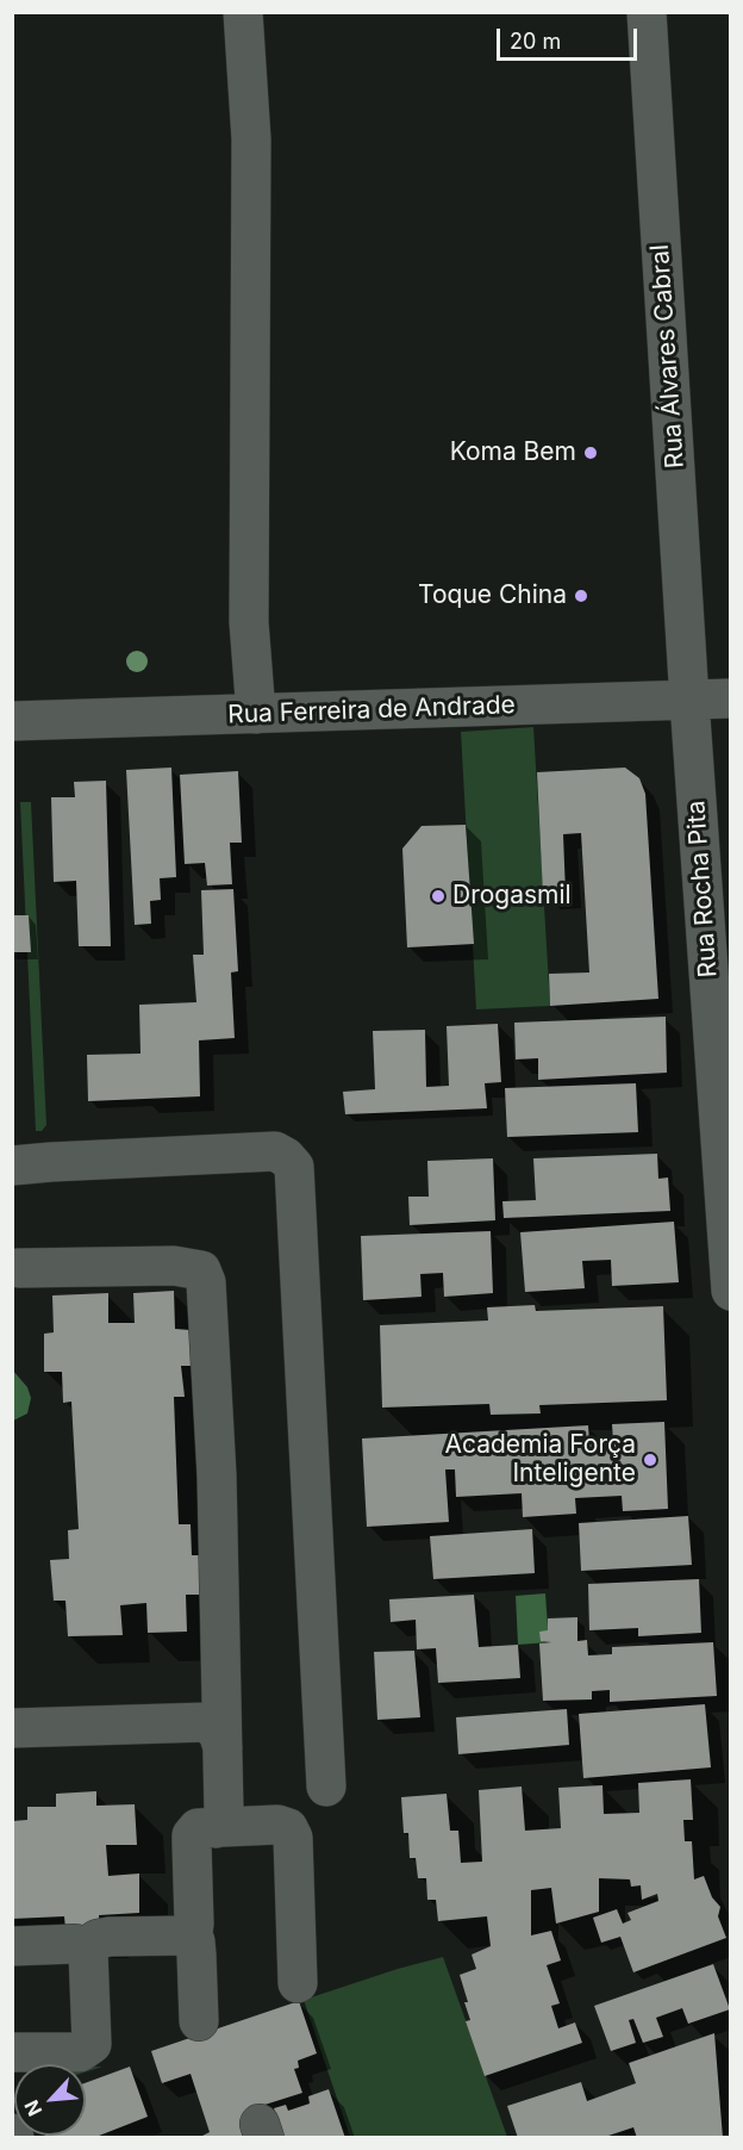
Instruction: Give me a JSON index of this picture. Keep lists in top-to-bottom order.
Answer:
{
  "streets": {
    "street": ["Rua Álvares Cabral", "Rua Ferreira de Andrade", "Rua Rocha Pita"]
  },
  "crossings": [
    ["Rua Álvares Cabral", "Rua Ferreira de Andrade"],
    ["Rua Álvares Cabral", "Rua Rocha Pita"],
    ["Rua Ferreira de Andrade", "Rua Rocha Pita"]
  ],
  "places": [
    "Koma Bem",
    "Toque China",
    "Drogasmil",
    "Academia Força Inteligente"
  ],
  "scale_bar": "20 m",
  "north": "bottom left"
}
